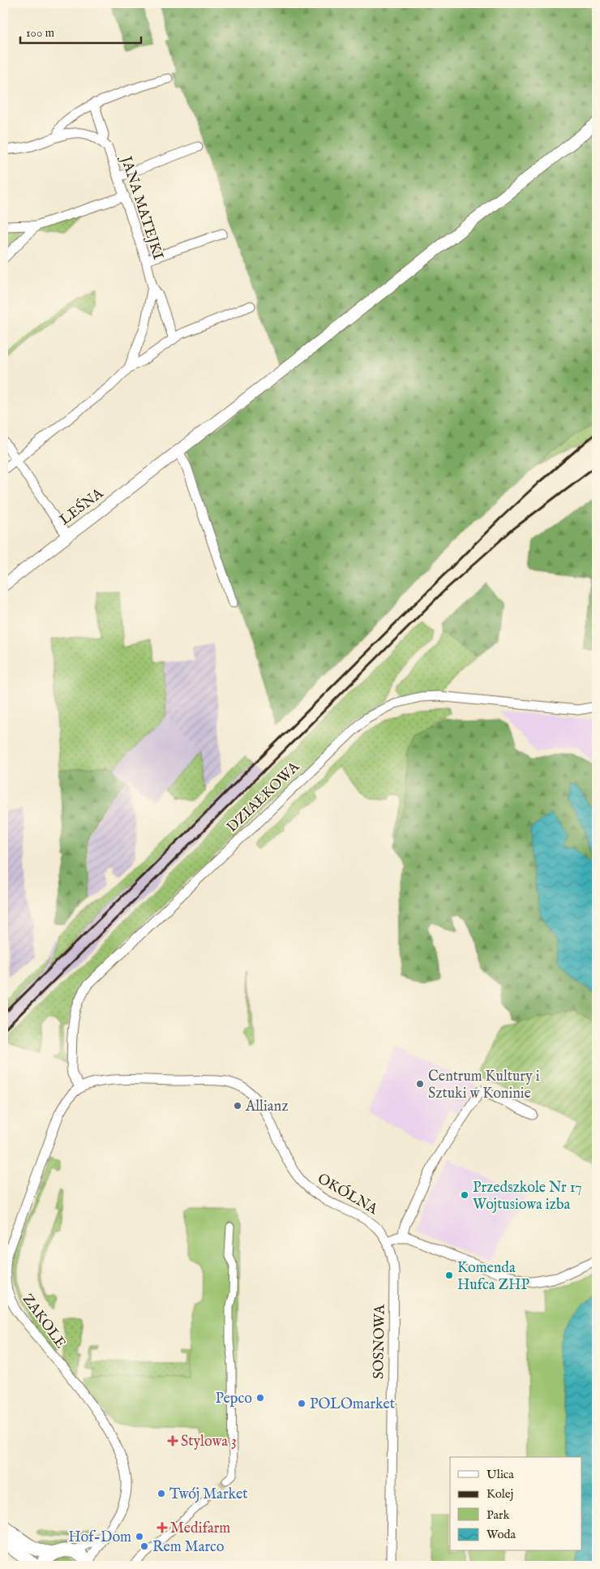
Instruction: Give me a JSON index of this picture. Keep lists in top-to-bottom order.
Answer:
{
  "streets": {
    "street": [
      "JANA MATEJKI",
      "LEŚNA",
      "DZIAŁKOWA",
      "OKÓLNA",
      "ZAKOLE",
      "SOSNOWA"
    ]
  },
  "crossings": [
    ["DZIAŁKOWA", "OKÓLNA"],
    ["DZIAŁKOWA", "ZAKOLE"],
    ["OKÓLNA", "ZAKOLE"],
    ["OKÓLNA", "SOSNOWA"]
  ],
  "places": {
    "other": [
      "Centrum Kultury i Sztuki w Koninie",
      "Allianz",
      "Przedszkole Nr 17 Wojtusiowa izba",
      "Komenda Hufca ZHP",
      "Pepco",
      "POLOmarket",
      "Twój Market",
      "Hof-Dom",
      "Rem Marco"
    ],
    "health": ["Stylowa 3", "Medifarm"]
  },
  "legend": [
    "Ulica",
    "Kolej",
    "Park",
    "Woda"
  ],
  "scale_bar": "100 m"
}
